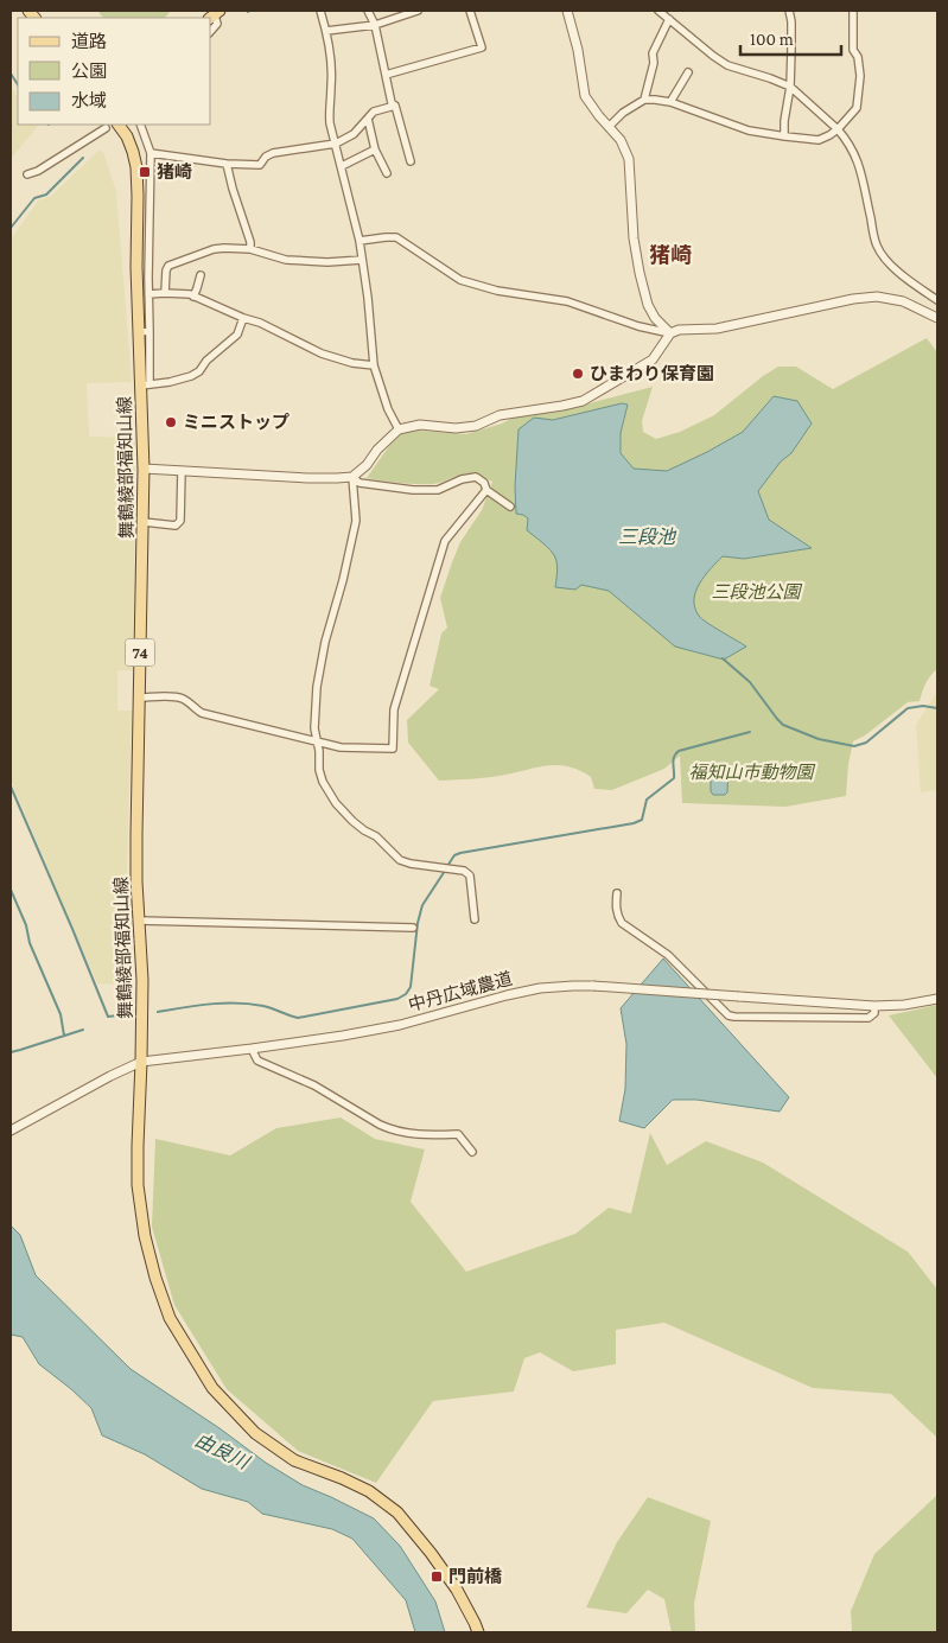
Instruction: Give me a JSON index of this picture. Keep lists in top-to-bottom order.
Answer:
{
  "streets": {
    "main road": ["舞鶴綾部福知山線", "74"],
    "street": ["中丹広域農道"]
  },
  "crossings": [
    ["舞鶴綾部福知山線", "中丹広域農道"]
  ],
  "districts": ["猪崎"],
  "water": ["三段池", "由良川"],
  "parks": ["三段池公園", "福知山市動物園"],
  "places": {
    "transit": ["猪崎", "門前橋"],
    "other": ["ひまわり保育園", "ミニストップ"]
  },
  "legend": ["道路", "公園", "水域"],
  "scale_bar": "100 m"
}
